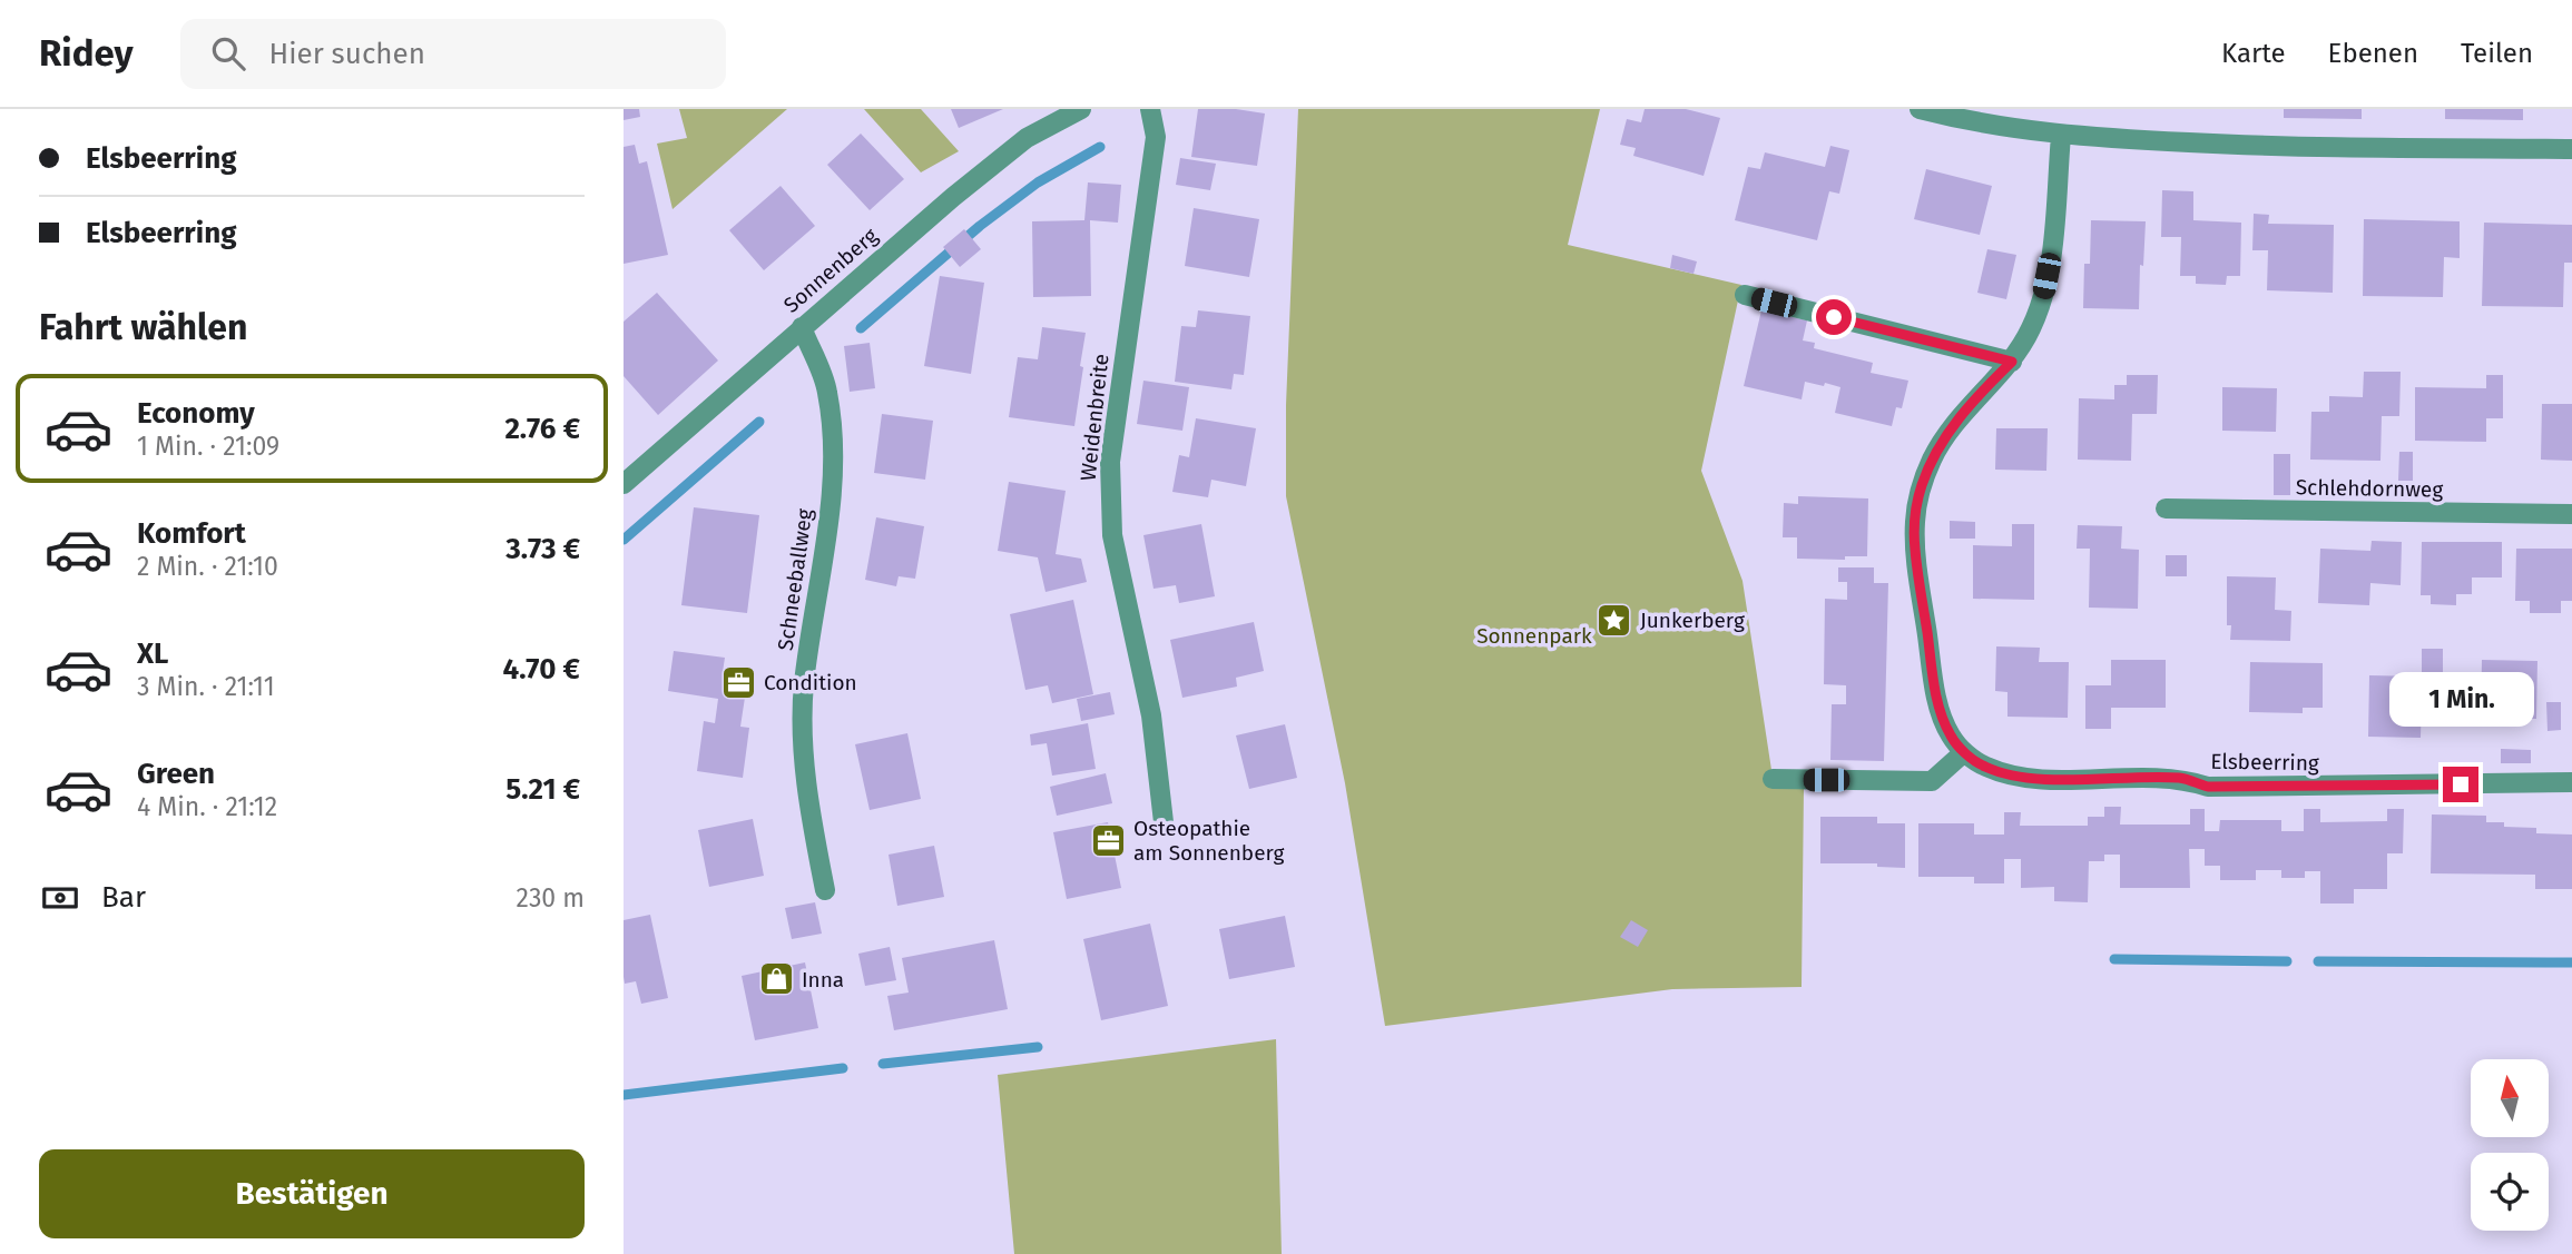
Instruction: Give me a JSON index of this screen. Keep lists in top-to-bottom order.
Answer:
{
  "streets": {
    "street": [
      "Sonnenberg",
      "Weidenbreite",
      "Schlehdornweg",
      "Schneeballweg",
      "Elsbeerring"
    ]
  },
  "crossings": [
    ["Sonnenberg", "Schneeballweg"]
  ],
  "parks": ["Sonnenpark"],
  "places": {
    "place": ["Junkerberg"],
    "office": ["Condition", "Osteopathie am Sonnenberg"],
    "shop": ["Inna"]
  },
  "north": "top",
  "page": {
    "header": "Ridey",
    "search": "Hier suchen",
    "nav": ["Karte", "Ebenen", "Teilen"],
    "banner": ["Elsbeerring", "Elsbeerring"],
    "heading": "Fahrt wählen",
    "list": [
      {
        "name": "Economy",
        "note": "1 Min. · 21:09",
        "value": "2.76 €"
      },
      {
        "name": "Komfort",
        "note": "2 Min. · 21:10",
        "value": "3.73 €"
      },
      {
        "name": "XL",
        "note": "3 Min. · 21:11",
        "value": "4.70 €"
      },
      {
        "name": "Green",
        "note": "4 Min. · 21:12",
        "value": "5.21 €"
      }
    ],
    "bubble": "1 Min.",
    "pay": ["Bar", "230 m"],
    "buttons": "Bestätigen"
  }
}
